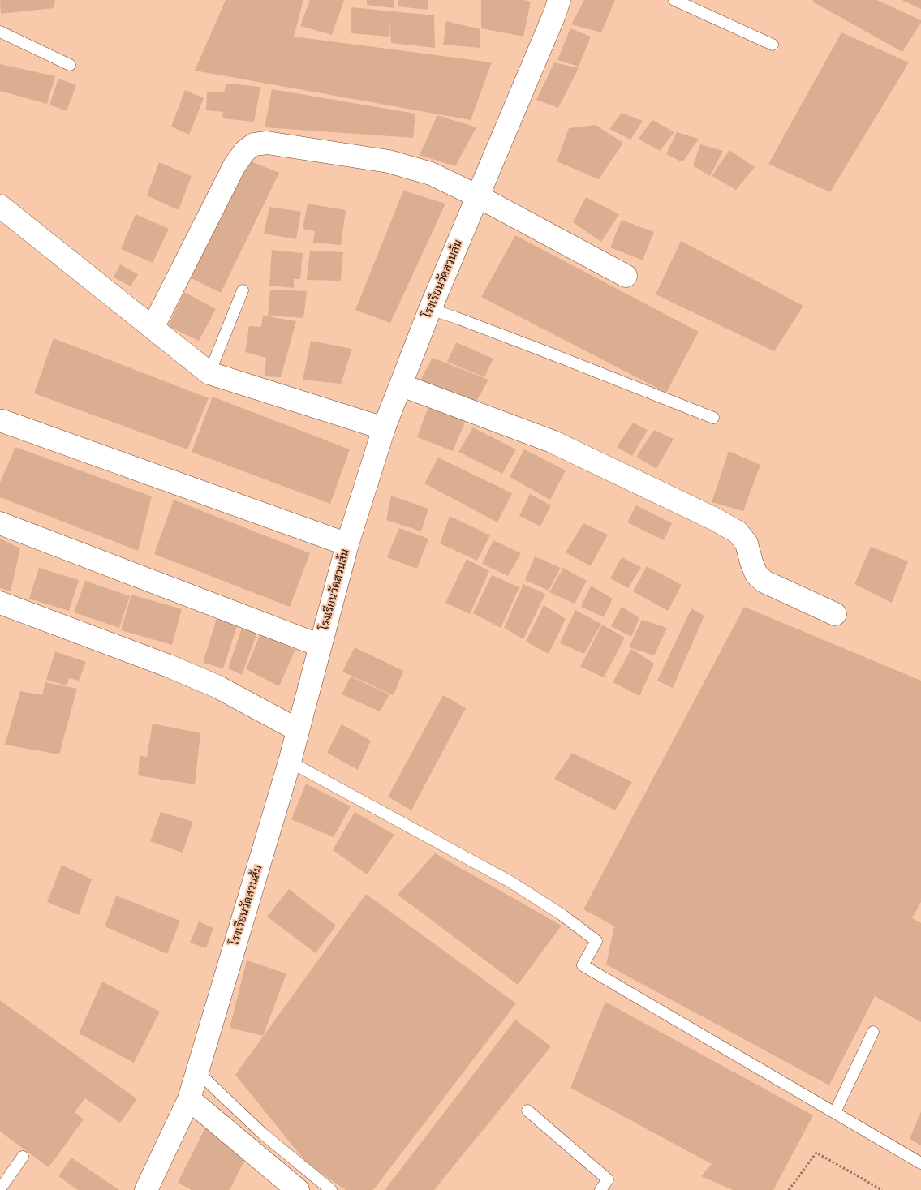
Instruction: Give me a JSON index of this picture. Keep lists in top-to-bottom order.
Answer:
{
  "streets": {
    "street": ["โรงเรียนวัดสวนส้ม"]
  }
}
